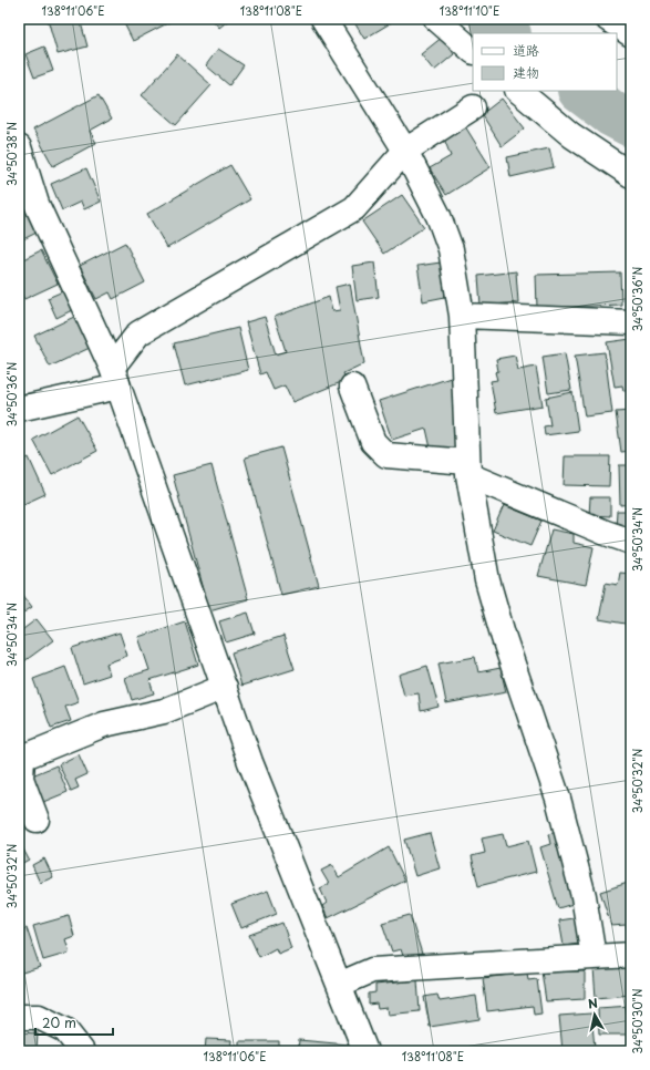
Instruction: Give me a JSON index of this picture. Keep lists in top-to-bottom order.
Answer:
{
  "legend": ["道路", "建物"],
  "scale_bar": "20 m",
  "north": "top",
  "coordinates": [
    "138°11'06\"E",
    "138°11'08\"E",
    "138°11'10\"E",
    "34°50'38\"N",
    "34°50'36\"N",
    "34°50'34\"N",
    "34°50'32\"N",
    "34°50'30\"N"
  ]
}
